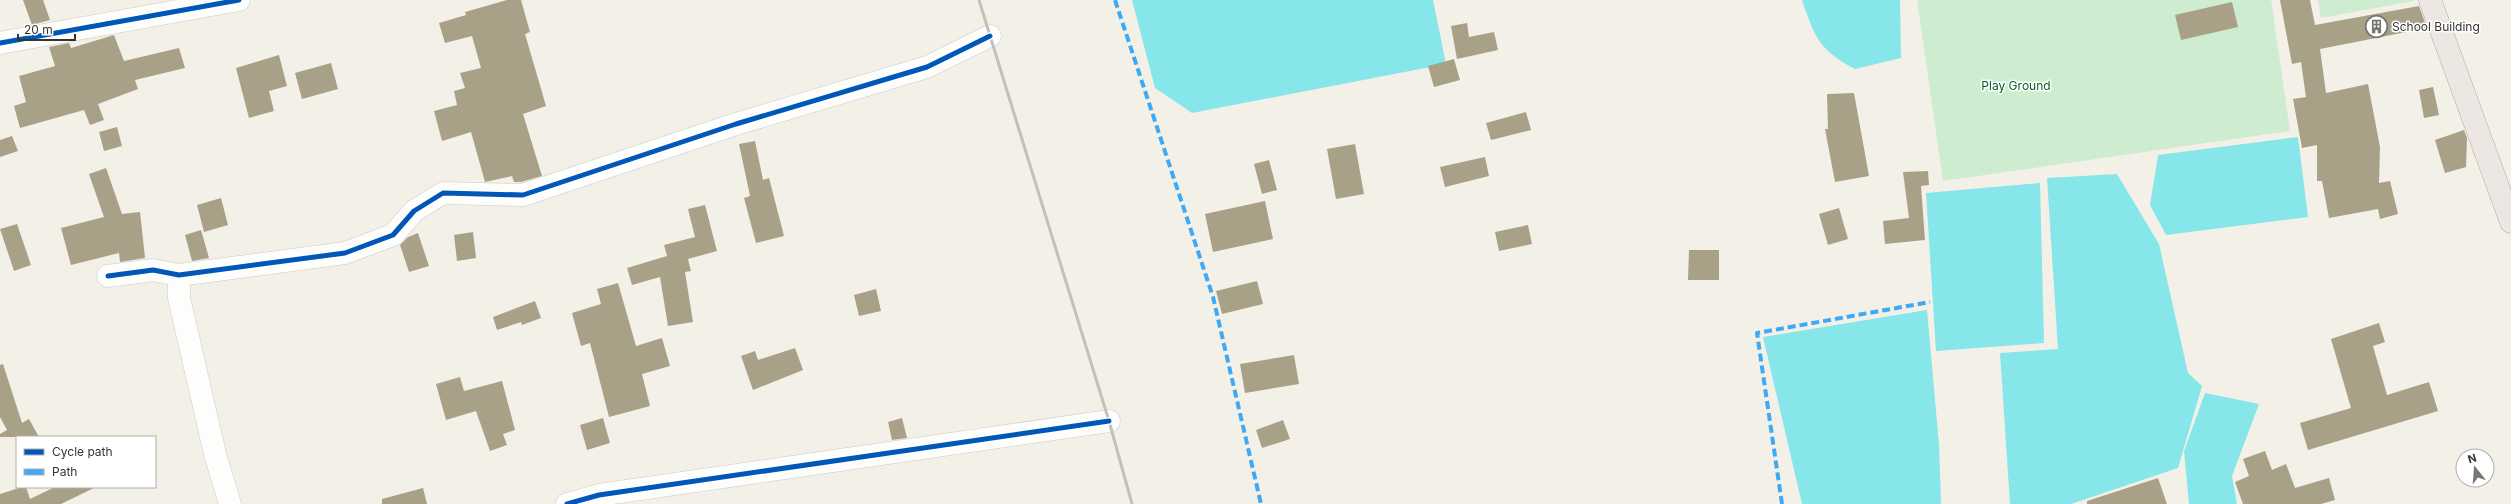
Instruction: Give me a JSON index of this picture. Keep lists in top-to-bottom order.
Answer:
{
  "parks": ["Play Ground"],
  "places": {
    "building": ["School Building"]
  },
  "legend": ["Cycle path", "Path"],
  "scale_bar": "20 m",
  "north": "top"
}
